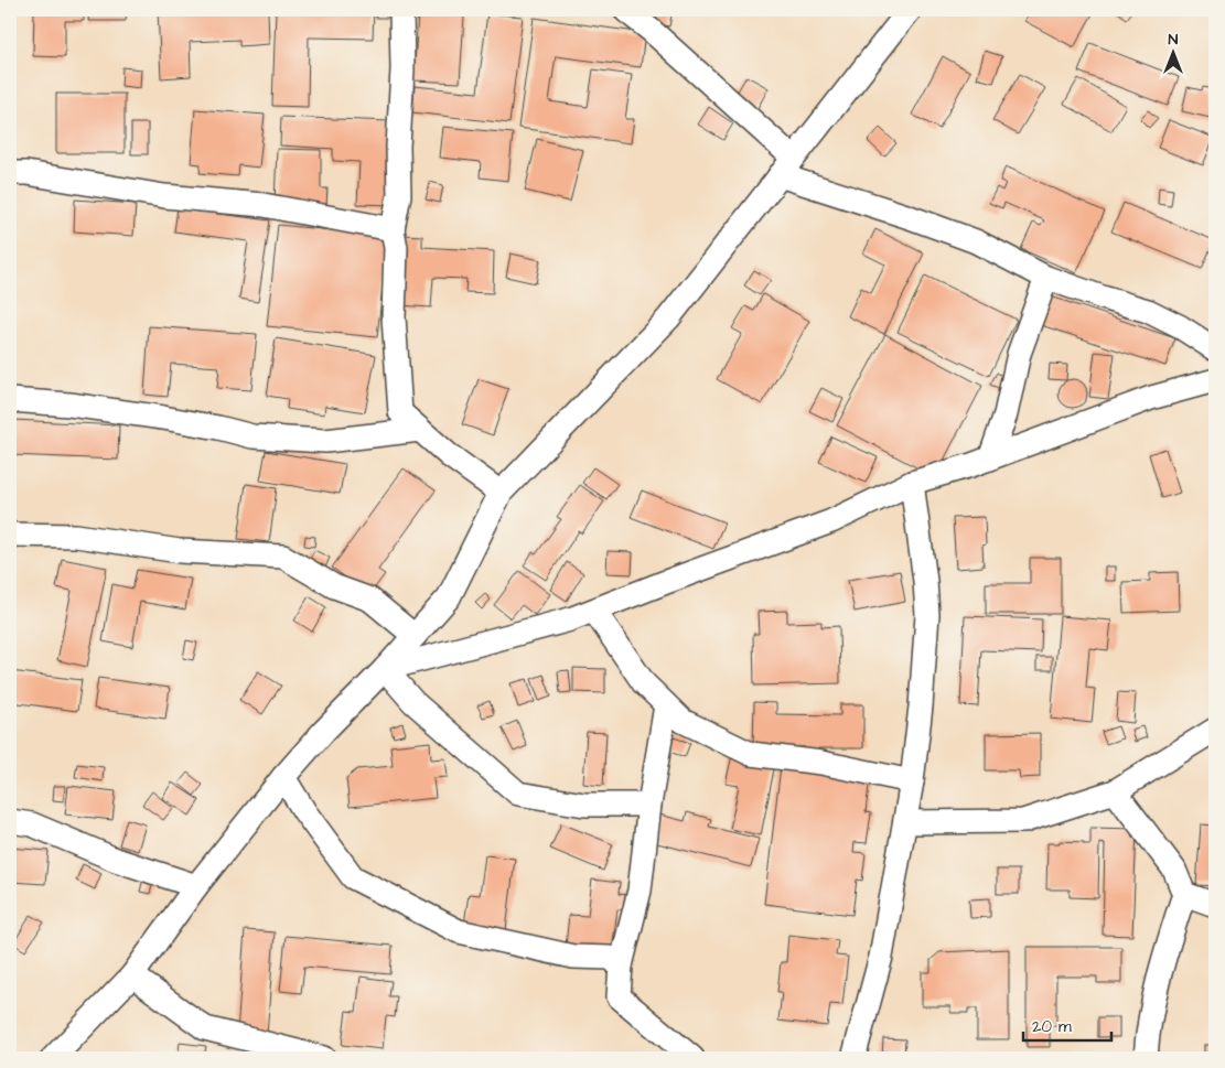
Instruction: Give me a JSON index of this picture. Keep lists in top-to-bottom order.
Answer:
{
  "scale_bar": "20 m",
  "north": "top"
}
